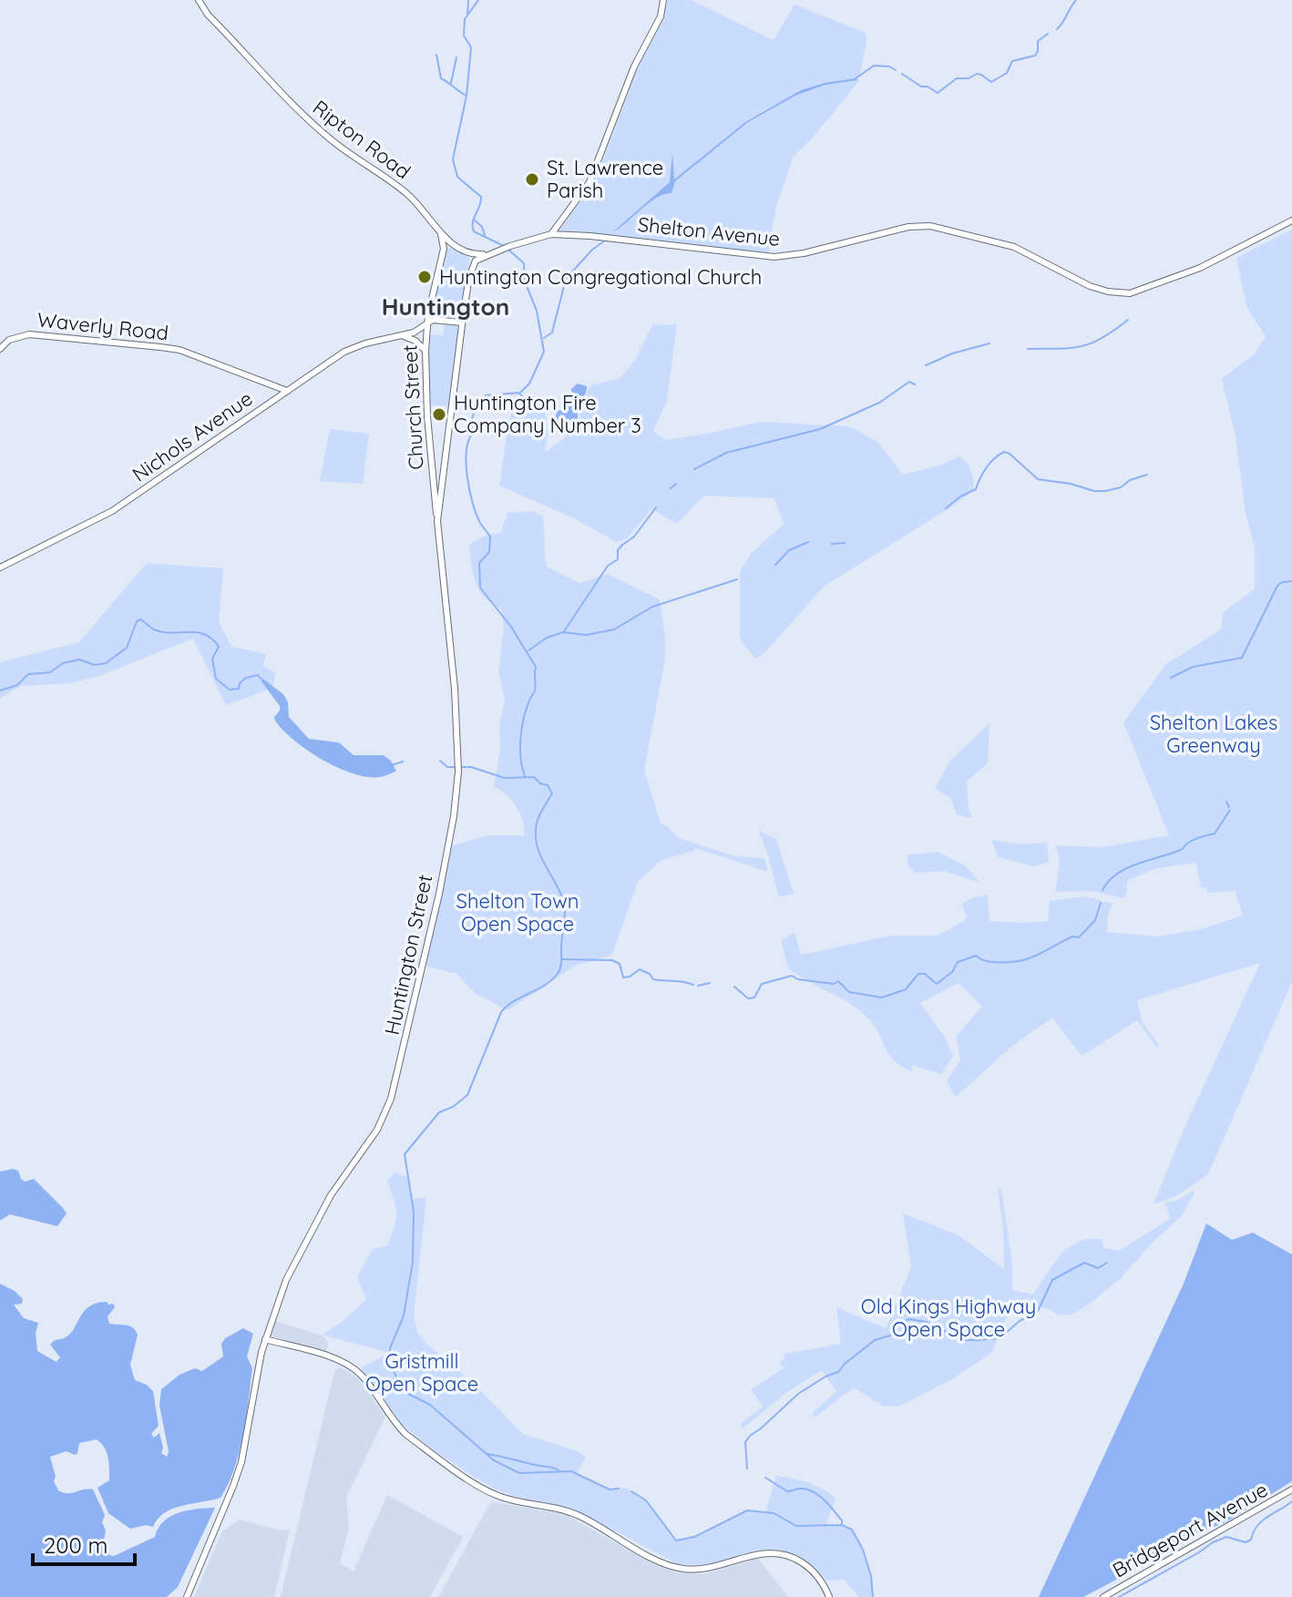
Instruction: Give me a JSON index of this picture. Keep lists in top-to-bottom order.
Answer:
{
  "streets": {
    "main road": [
      "Ripton Road",
      "Shelton Avenue",
      "Waverly Road",
      "Church Street",
      "Nichols Avenue",
      "Huntington Street",
      "Bridgeport Avenue"
    ]
  },
  "crossings": [
    ["Ripton Road", "Shelton Avenue"],
    ["Ripton Road", "Church Street"],
    ["Ripton Road", "Huntington Street"],
    ["Shelton Avenue", "Huntington Street"],
    ["Waverly Road", "Nichols Avenue"],
    ["Church Street", "Nichols Avenue"],
    ["Church Street", "Huntington Street"],
    ["Nichols Avenue", "Huntington Street"]
  ],
  "districts": ["Huntington"],
  "parks": [
    "Shelton Lakes Greenway",
    "Shelton Town Open Space",
    "Old Kings Highway Open Space",
    "Gristmill Open Space"
  ],
  "places": ["St. Lawrence Parish", "Huntington Congregational Church", "Huntington Fire Company Number 3"],
  "scale_bar": "200 m"
}
